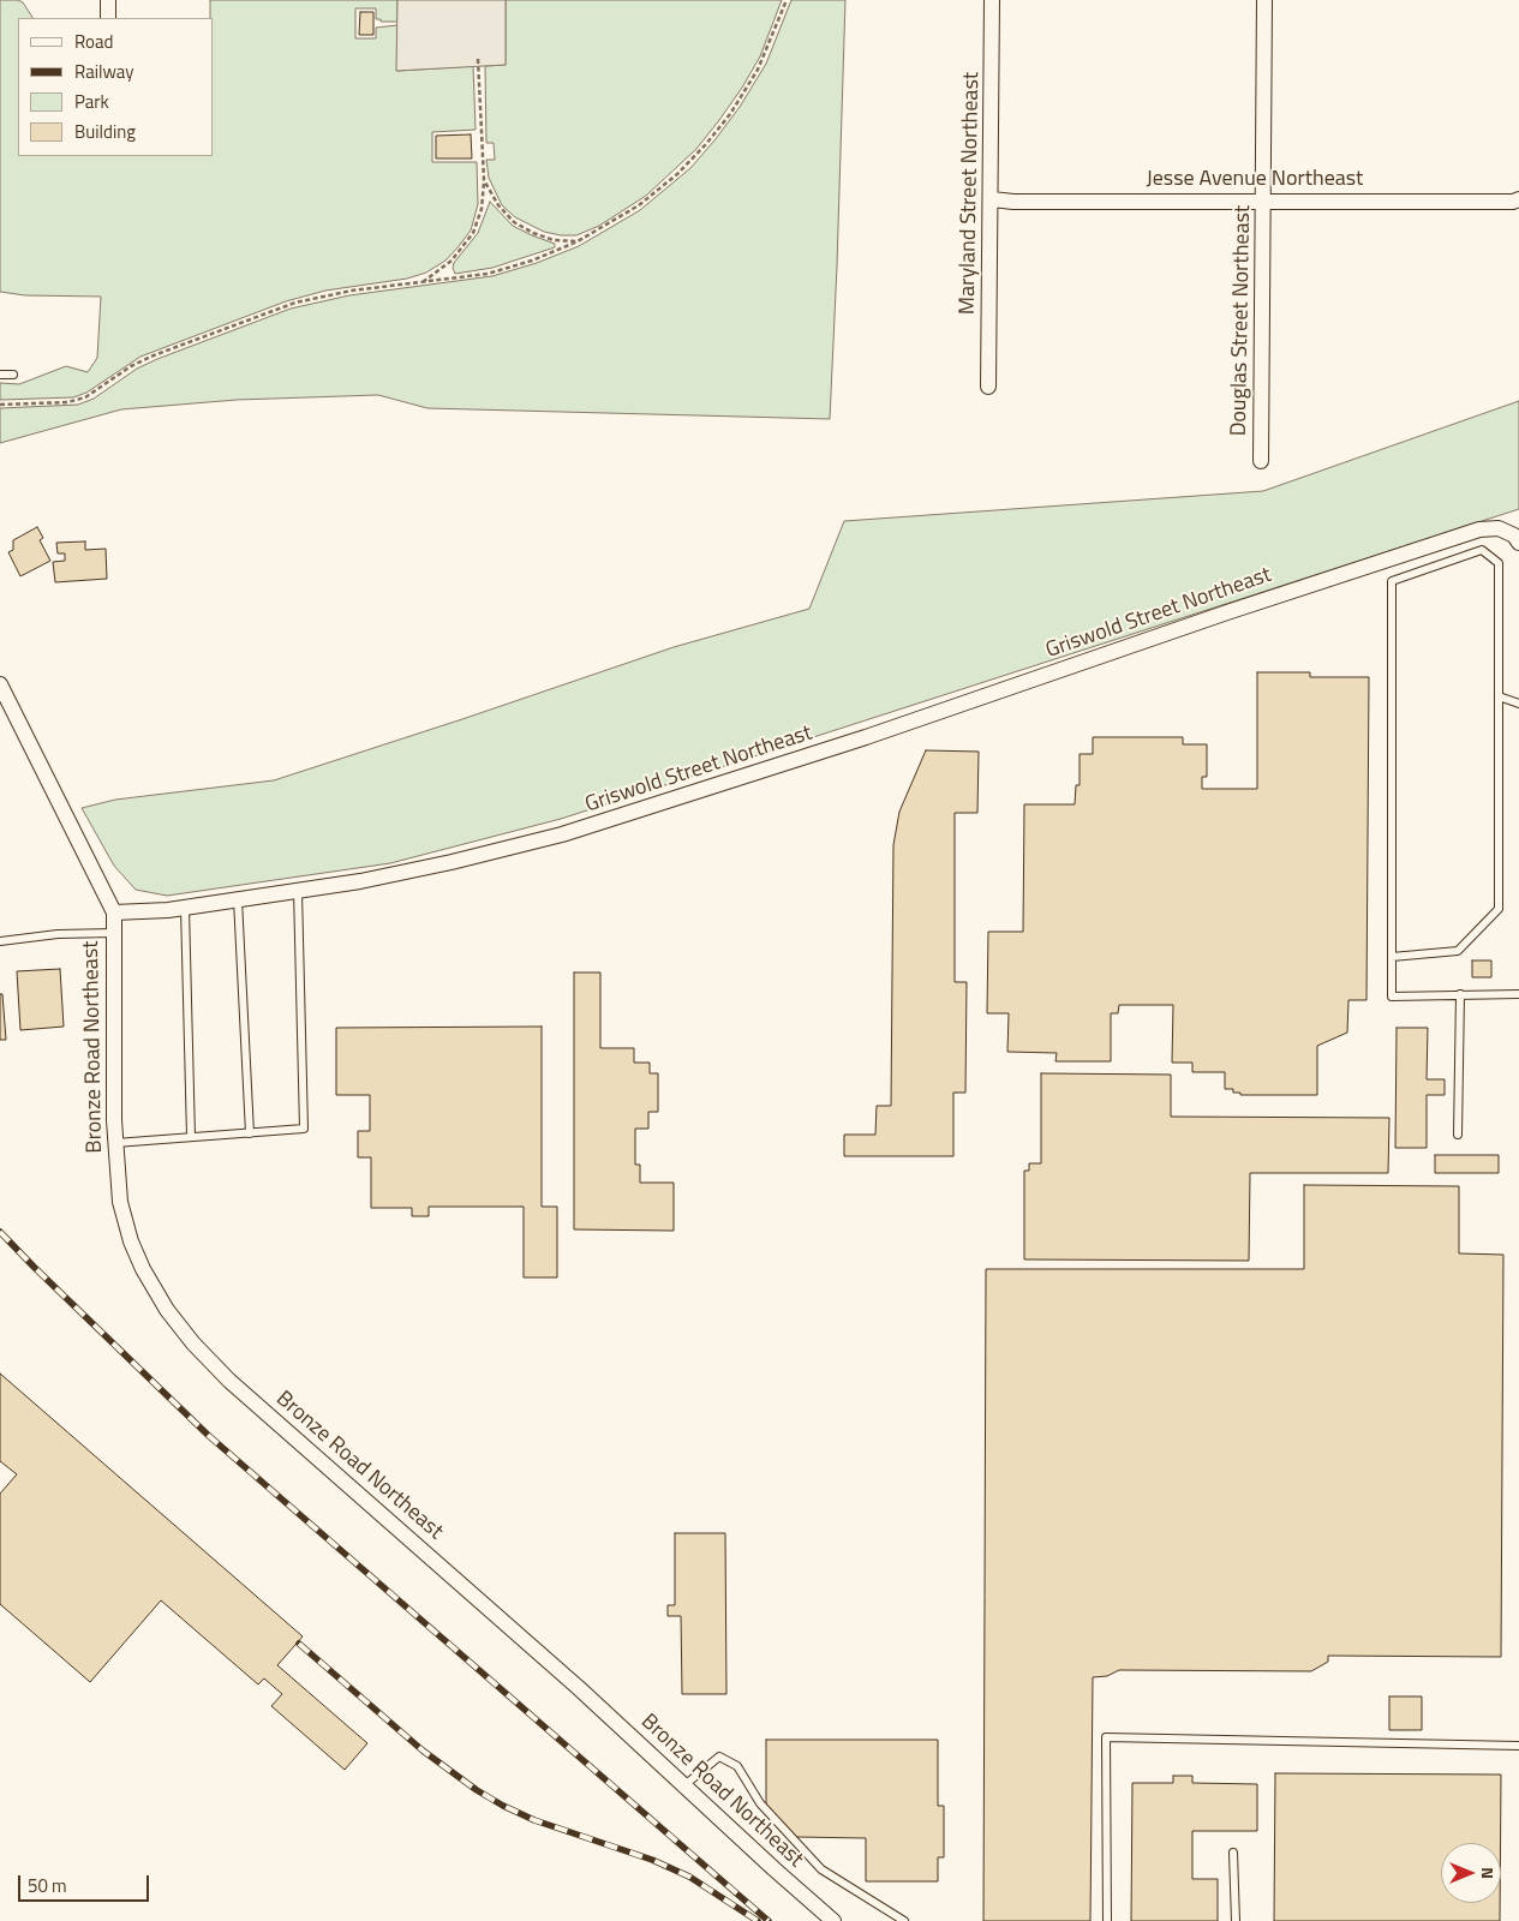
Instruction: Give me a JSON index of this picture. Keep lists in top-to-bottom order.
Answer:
{
  "streets": {
    "street": [
      "Jesse Avenue Northeast",
      "Maryland Street Northeast",
      "Douglas Street Northeast",
      "Griswold Street Northeast",
      "Bronze Road Northeast"
    ]
  },
  "crossings": [
    ["Jesse Avenue Northeast", "Maryland Street Northeast"],
    ["Jesse Avenue Northeast", "Douglas Street Northeast"],
    ["Griswold Street Northeast", "Bronze Road Northeast"]
  ],
  "legend": [
    "Road",
    "Railway",
    "Park",
    "Building"
  ],
  "scale_bar": "50 m",
  "north": "right"
}
